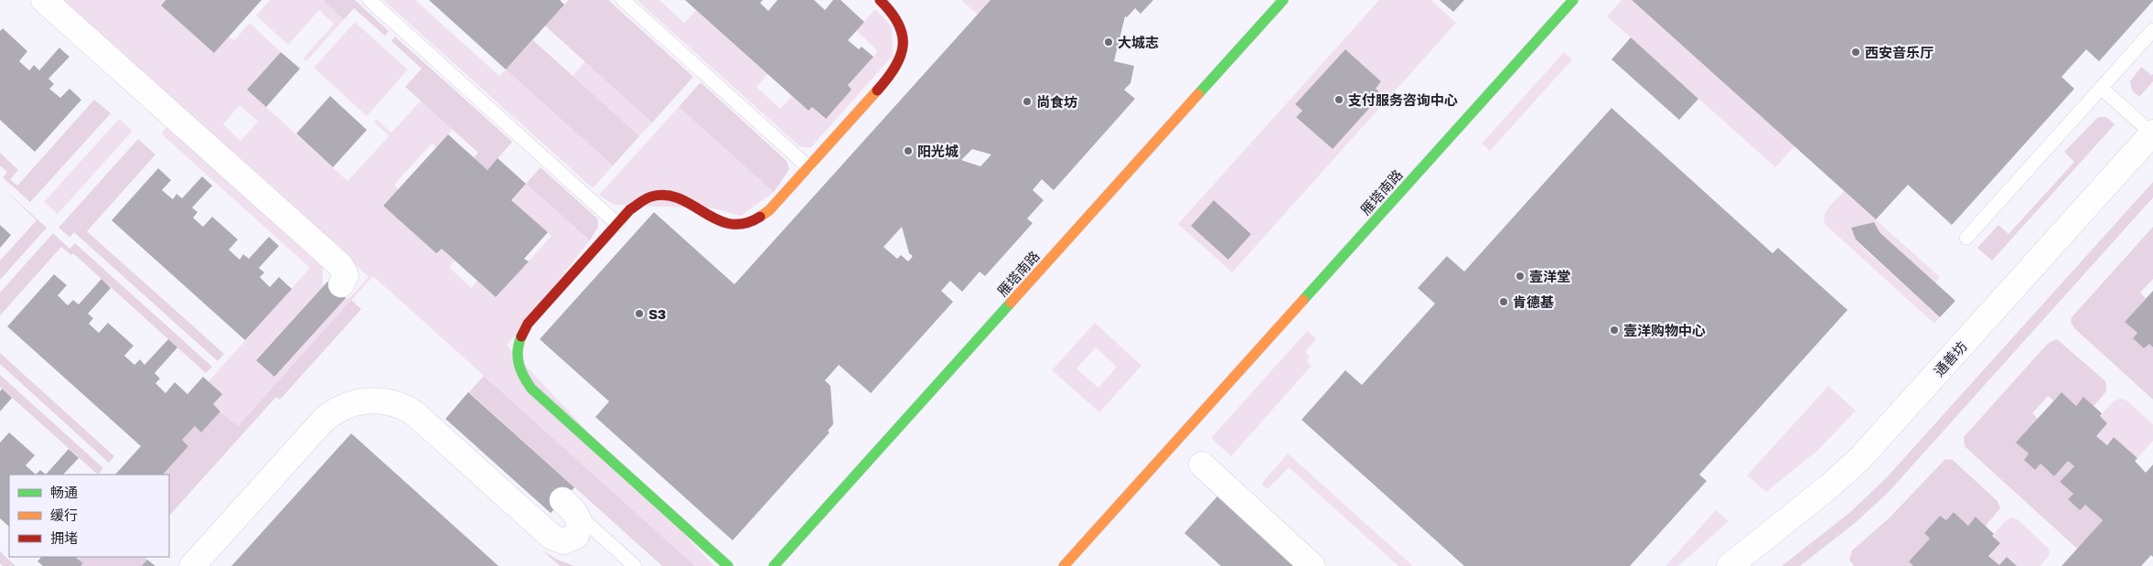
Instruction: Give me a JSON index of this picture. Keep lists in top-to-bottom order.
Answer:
{
  "streets": {
    "street": ["雁塔南路", "通善坊"]
  },
  "places": [
    "大城志",
    "西安音乐厅",
    "支付服务咨询中心",
    "尚食坊",
    "阳光城",
    "壹洋堂",
    "肯德基",
    "S3",
    "壹洋购物中心"
  ],
  "legend": ["畅通", "缓行", "拥堵"]
}
